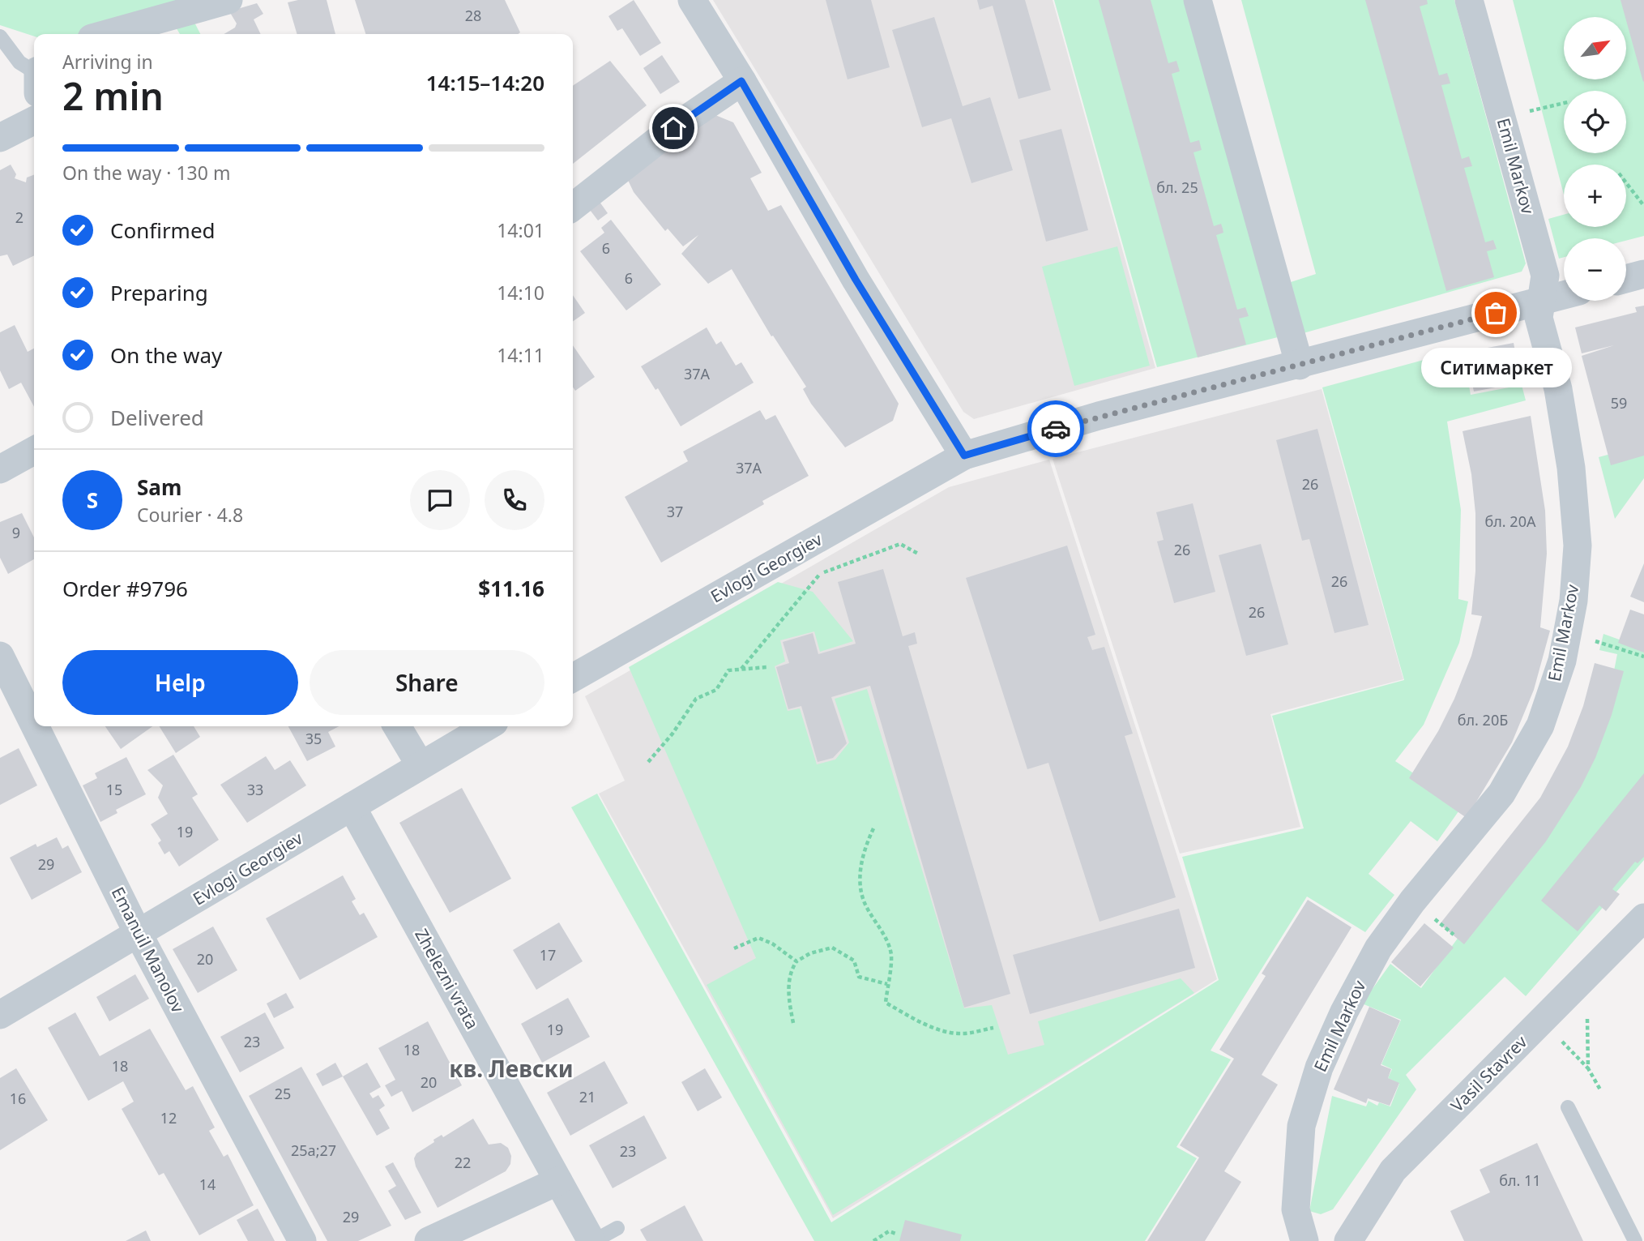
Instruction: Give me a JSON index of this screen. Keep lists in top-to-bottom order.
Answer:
{
  "streets": {
    "street": [
      "Emil Markov",
      "Evlogi Georgiev",
      "Emanuil Manolov",
      "Zhelezni vrata",
      "Vasil Stavrev"
    ]
  },
  "crossings": [
    ["Emil Markov", "Evlogi Georgiev"],
    ["Evlogi Georgiev", "Emanuil Manolov"],
    ["Evlogi Georgiev", "Zhelezni vrata"]
  ],
  "districts": ["кв. Левски"],
  "places": ["Ситимаркет"],
  "house_numbers": [
    "28",
    "бл. 25",
    "2",
    "6",
    "6",
    "37А",
    "59",
    "37А",
    "26",
    "37",
    "бл. 20A",
    "9",
    "26",
    "26",
    "26",
    "бл. 20Б",
    "35",
    "15",
    "33",
    "19",
    "29",
    "17",
    "20",
    "19",
    "23",
    "18",
    "18",
    "20",
    "25",
    "21",
    "16",
    "12",
    "25a;27",
    "23",
    "22",
    "бл. 11",
    "14",
    "29"
  ],
  "north": "top right",
  "page": {
    "map_buttons": ["+", "−"],
    "heading": ["2 min", "Arriving in", "14:15–14:20"],
    "panel": [
      "Sam",
      "Courier · 4.8",
      "Order #9796",
      "$11.16"
    ],
    "bar": "On the way · 130 m",
    "list": [
      ["Confirmed", "14:01"],
      ["Preparing", "14:10"],
      ["On the way", "14:11"],
      "Delivered"
    ],
    "bubble": "Ситимаркет",
    "round": "S",
    "buttons": ["Help", "Share"]
  }
}
